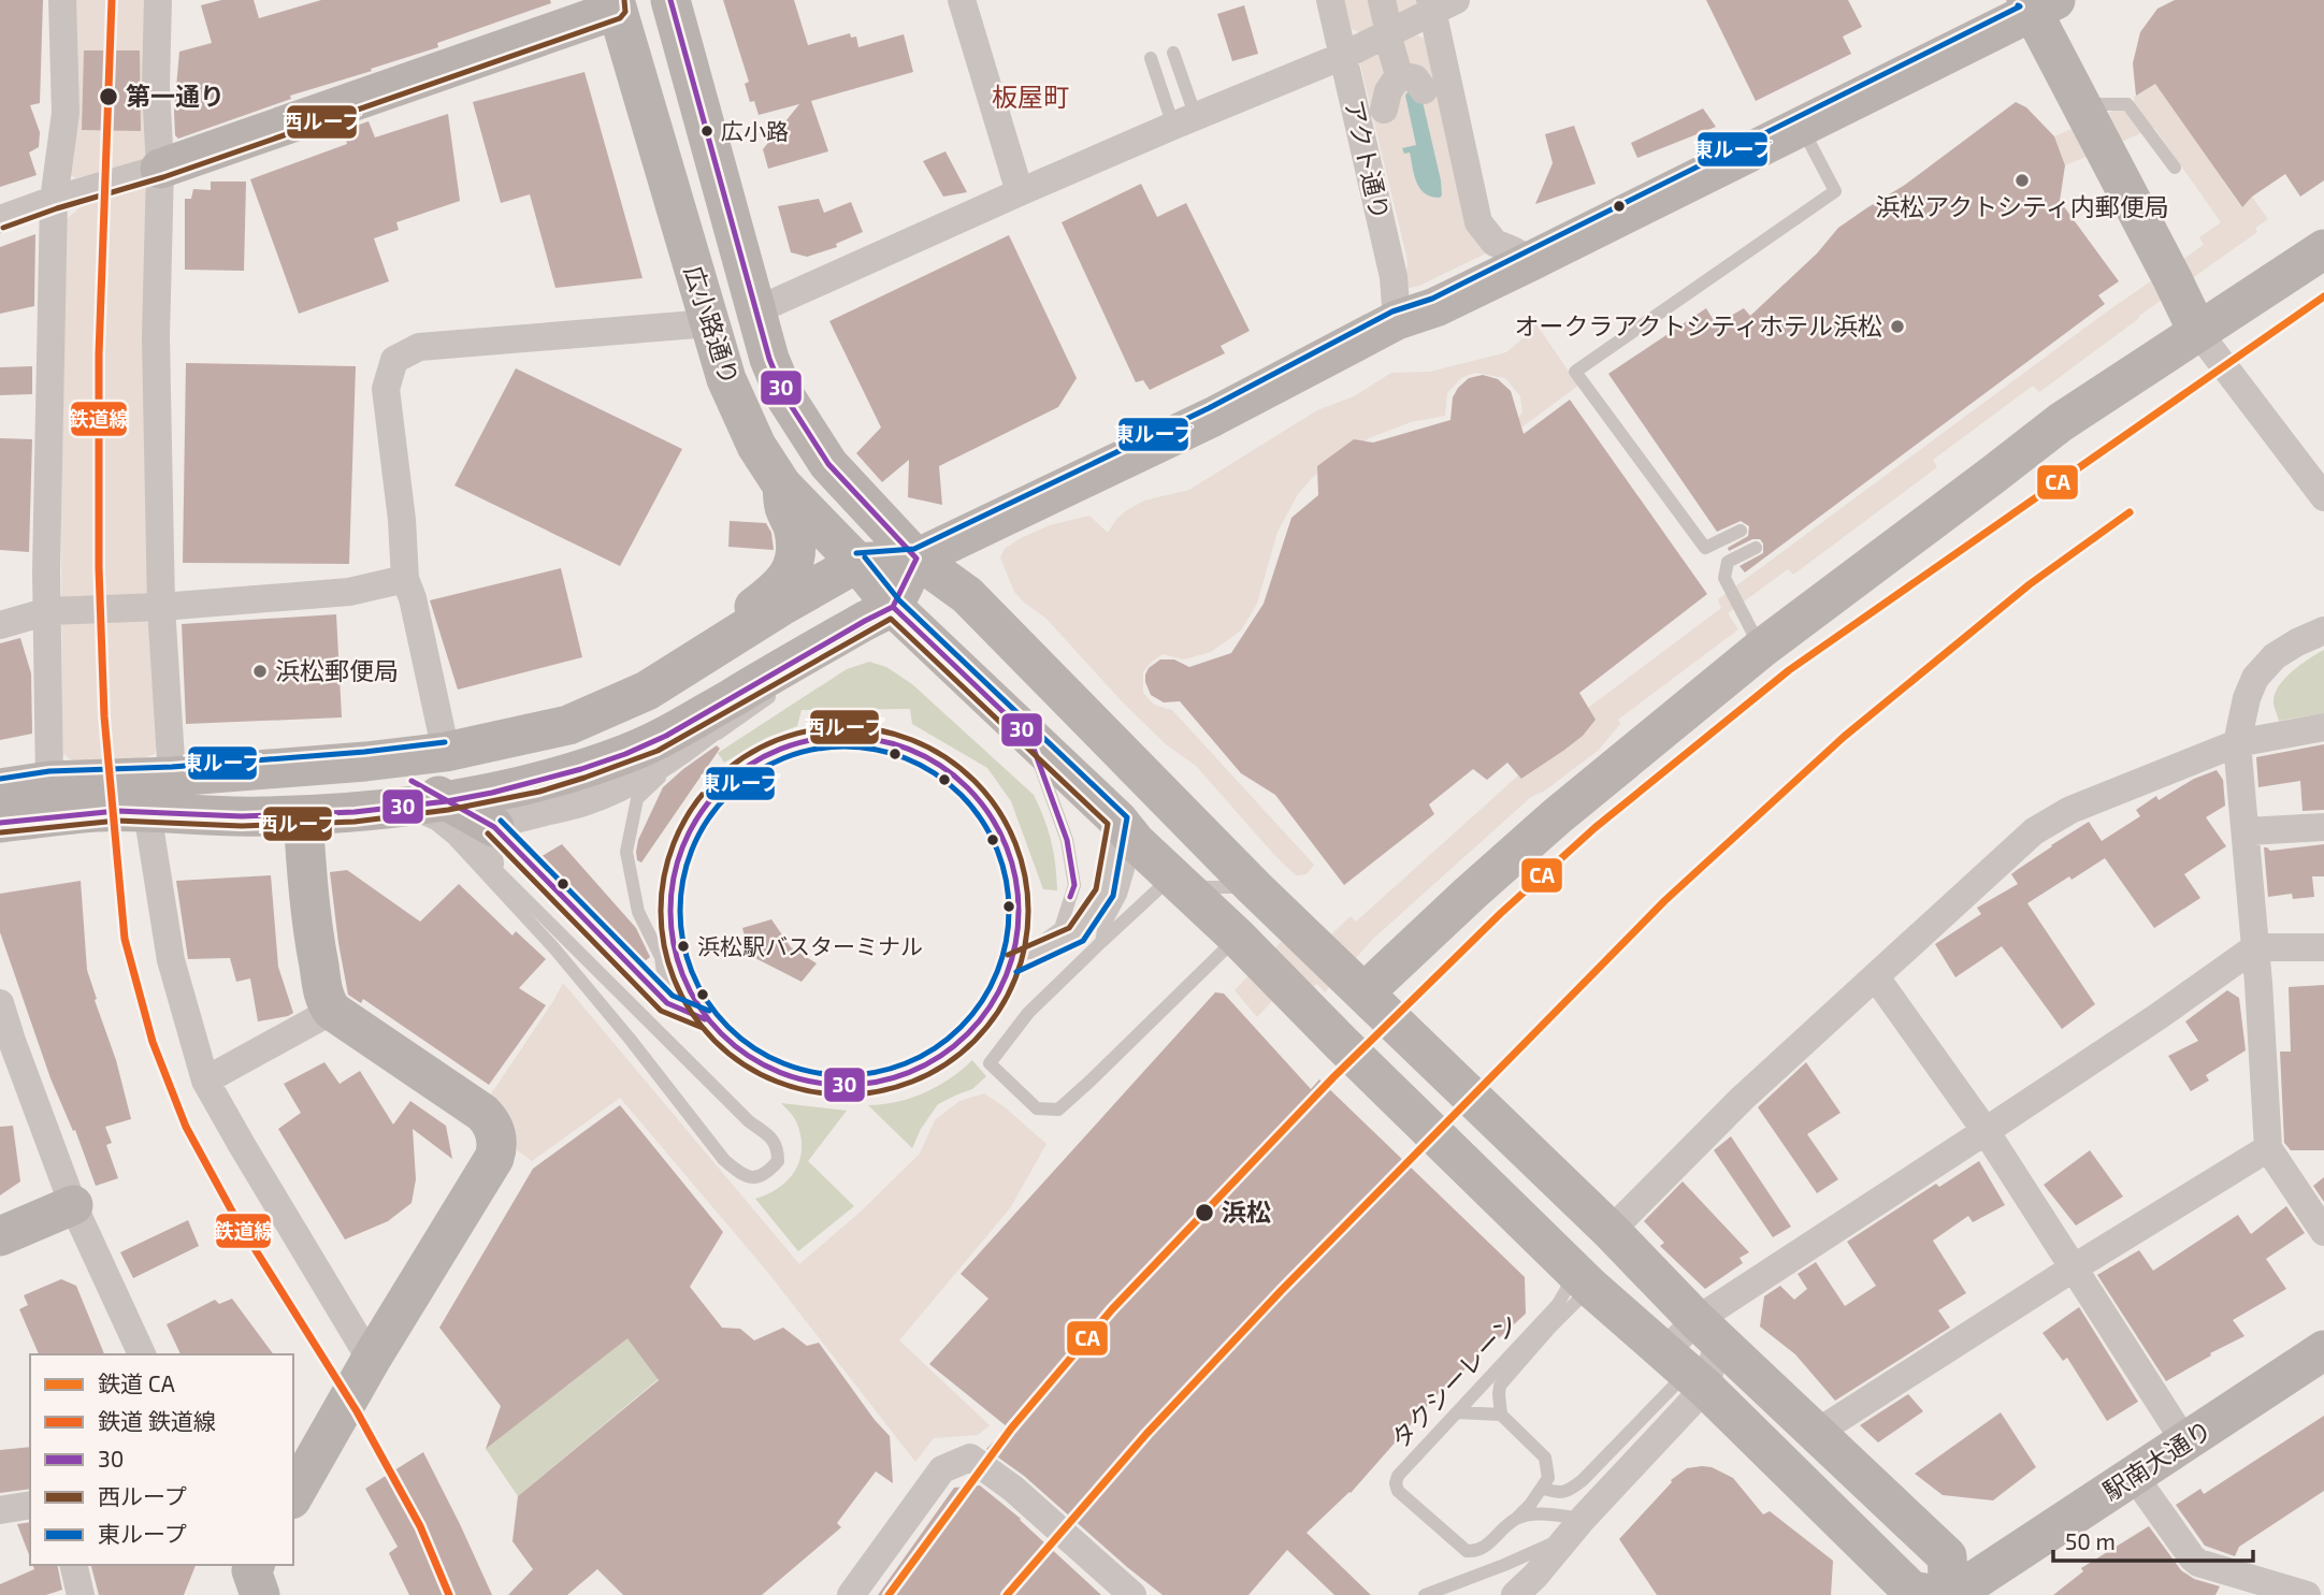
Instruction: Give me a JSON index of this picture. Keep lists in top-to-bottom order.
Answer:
{
  "streets": {
    "street": ["アクト通り", "広小路通り", "駅南大通り"],
    "lane": ["タクシーレーン"]
  },
  "districts": ["板屋町"],
  "places": [
    "第一通り",
    "広小路",
    "浜松アクトシティ内郵便局",
    "オークラアクトシティホテル浜松",
    "浜松郵便局",
    "浜松駅バスターミナル",
    "浜松"
  ],
  "lines": [
    "rail line 鉄道線",
    "transit line 30",
    "transit line 西ループ",
    "transit line 東ループ",
    "rail line CA"
  ],
  "legend": [
    "鉄道 CA",
    "鉄道 鉄道線",
    "30",
    "西ループ",
    "東ループ"
  ],
  "scale_bar": "50 m"
}
